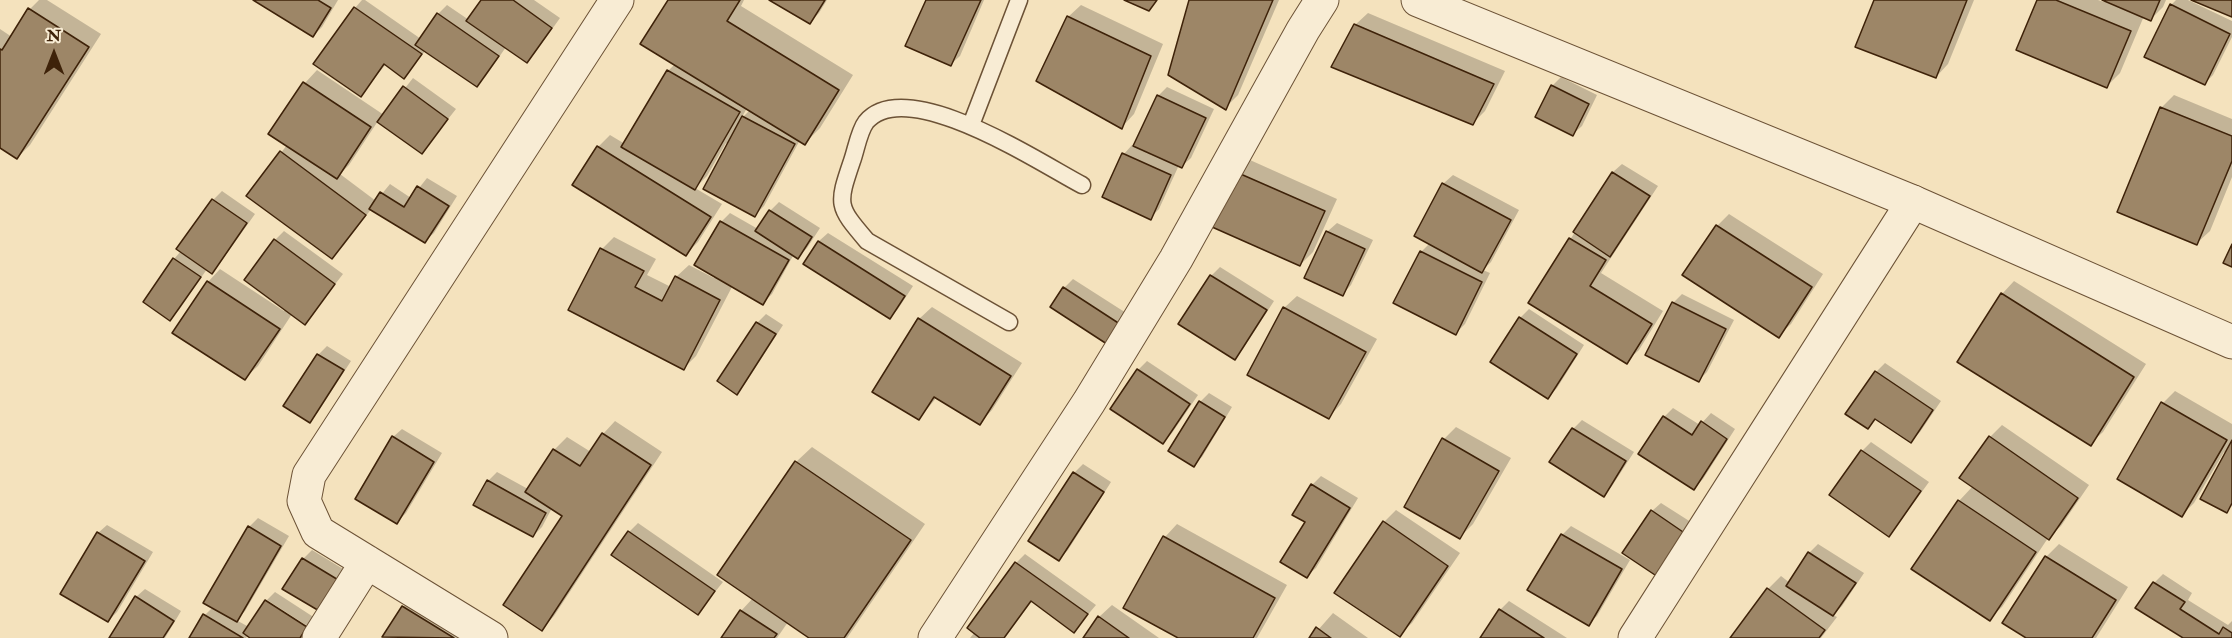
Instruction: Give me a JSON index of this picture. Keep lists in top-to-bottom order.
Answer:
{
  "north": "top"
}
